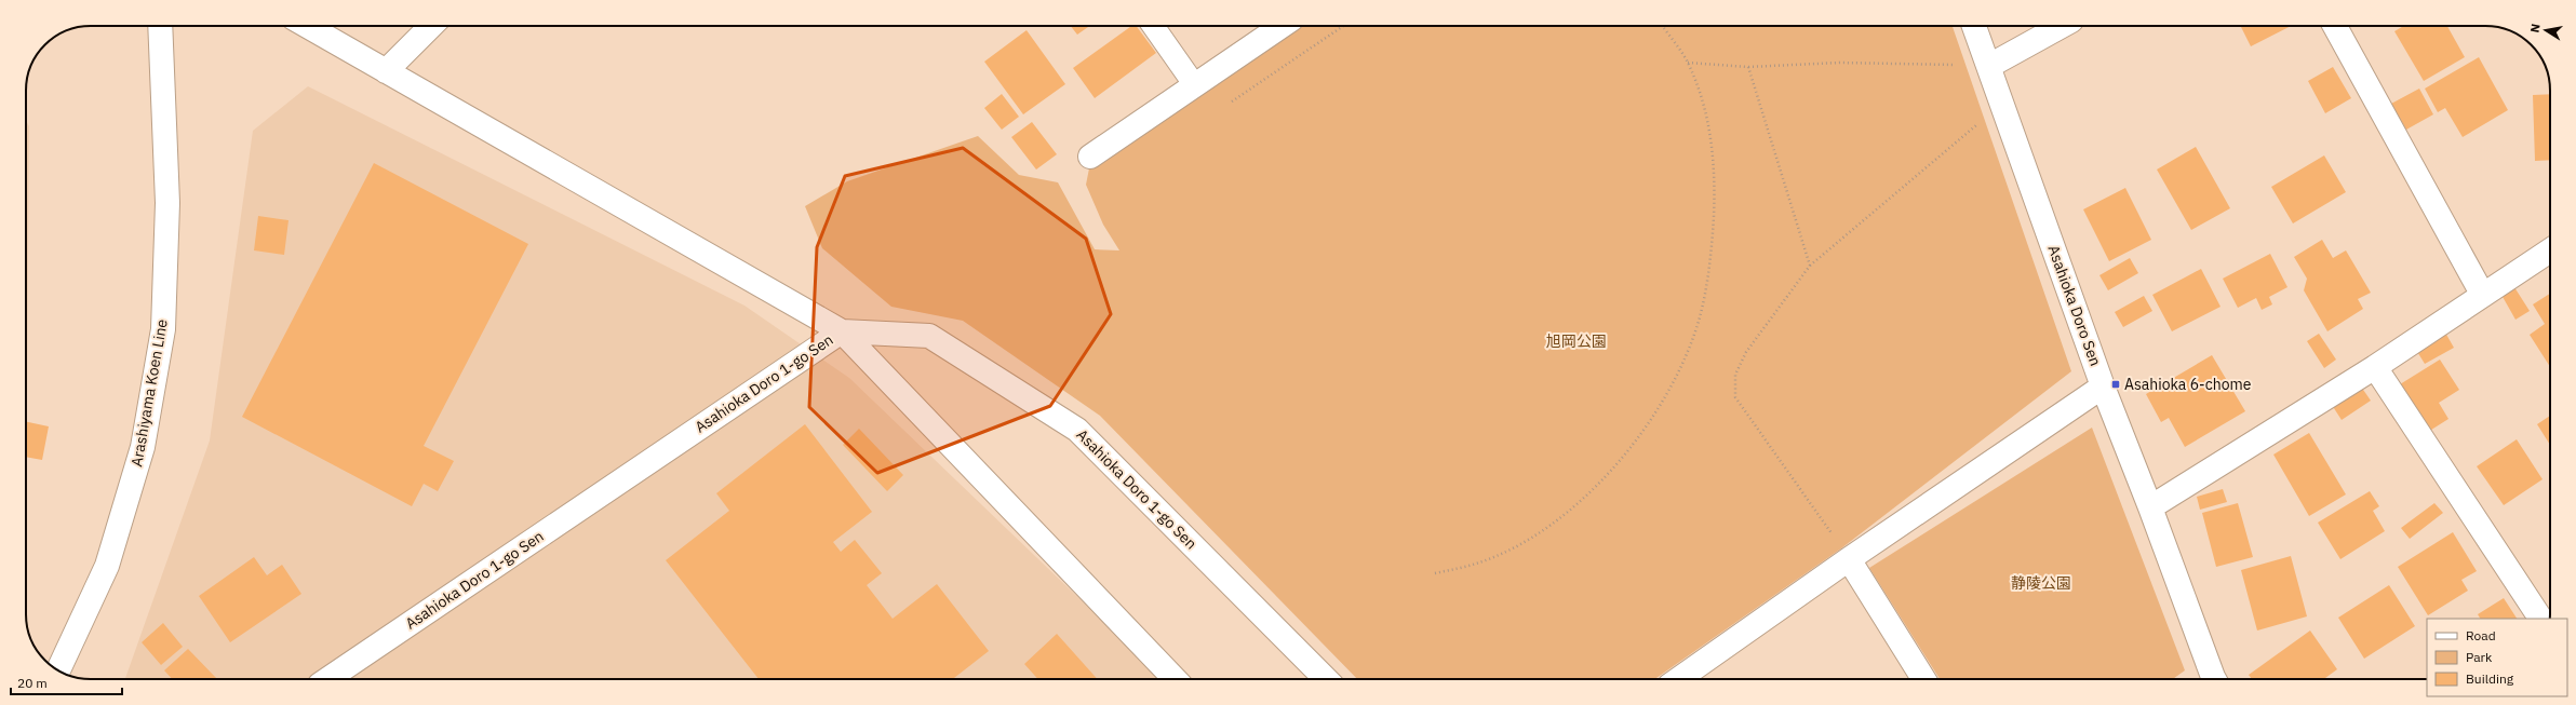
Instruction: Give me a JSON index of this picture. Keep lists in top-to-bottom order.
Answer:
{
  "streets": {
    "street": ["Asahioka Doro Sen", "Asahioka Doro 1-go Sen", "Arashiyama Koen Line"]
  },
  "parks": ["旭岡公園", "静陵公園"],
  "places": {
    "transit": ["Asahioka 6-chome"]
  },
  "legend": ["Road", "Park", "Building"],
  "scale_bar": "20 m",
  "north": "left"
}
